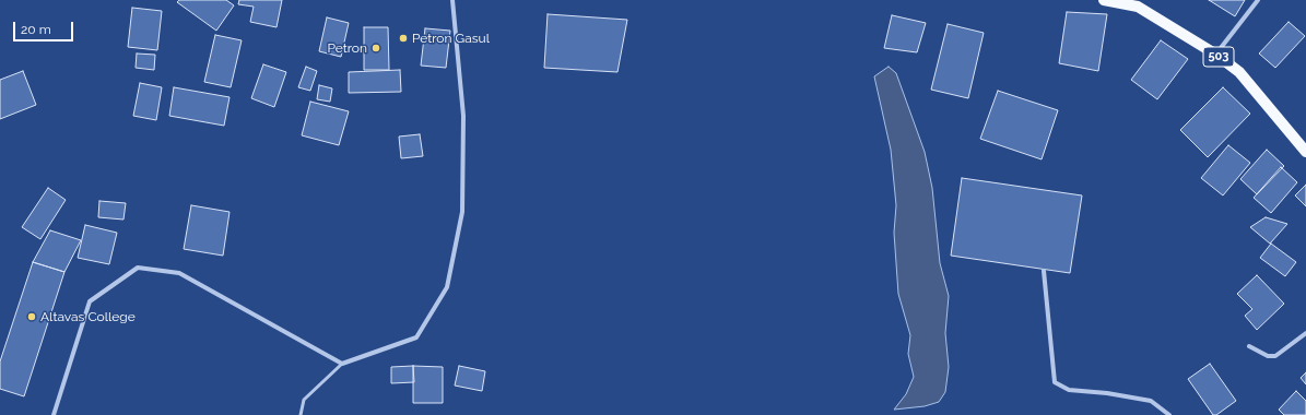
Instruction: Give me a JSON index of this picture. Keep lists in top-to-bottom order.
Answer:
{
  "streets": {
    "main road": ["503"]
  },
  "places": ["Petron Gasul", "Petron", "Altavas College"],
  "scale_bar": "20 m"
}
